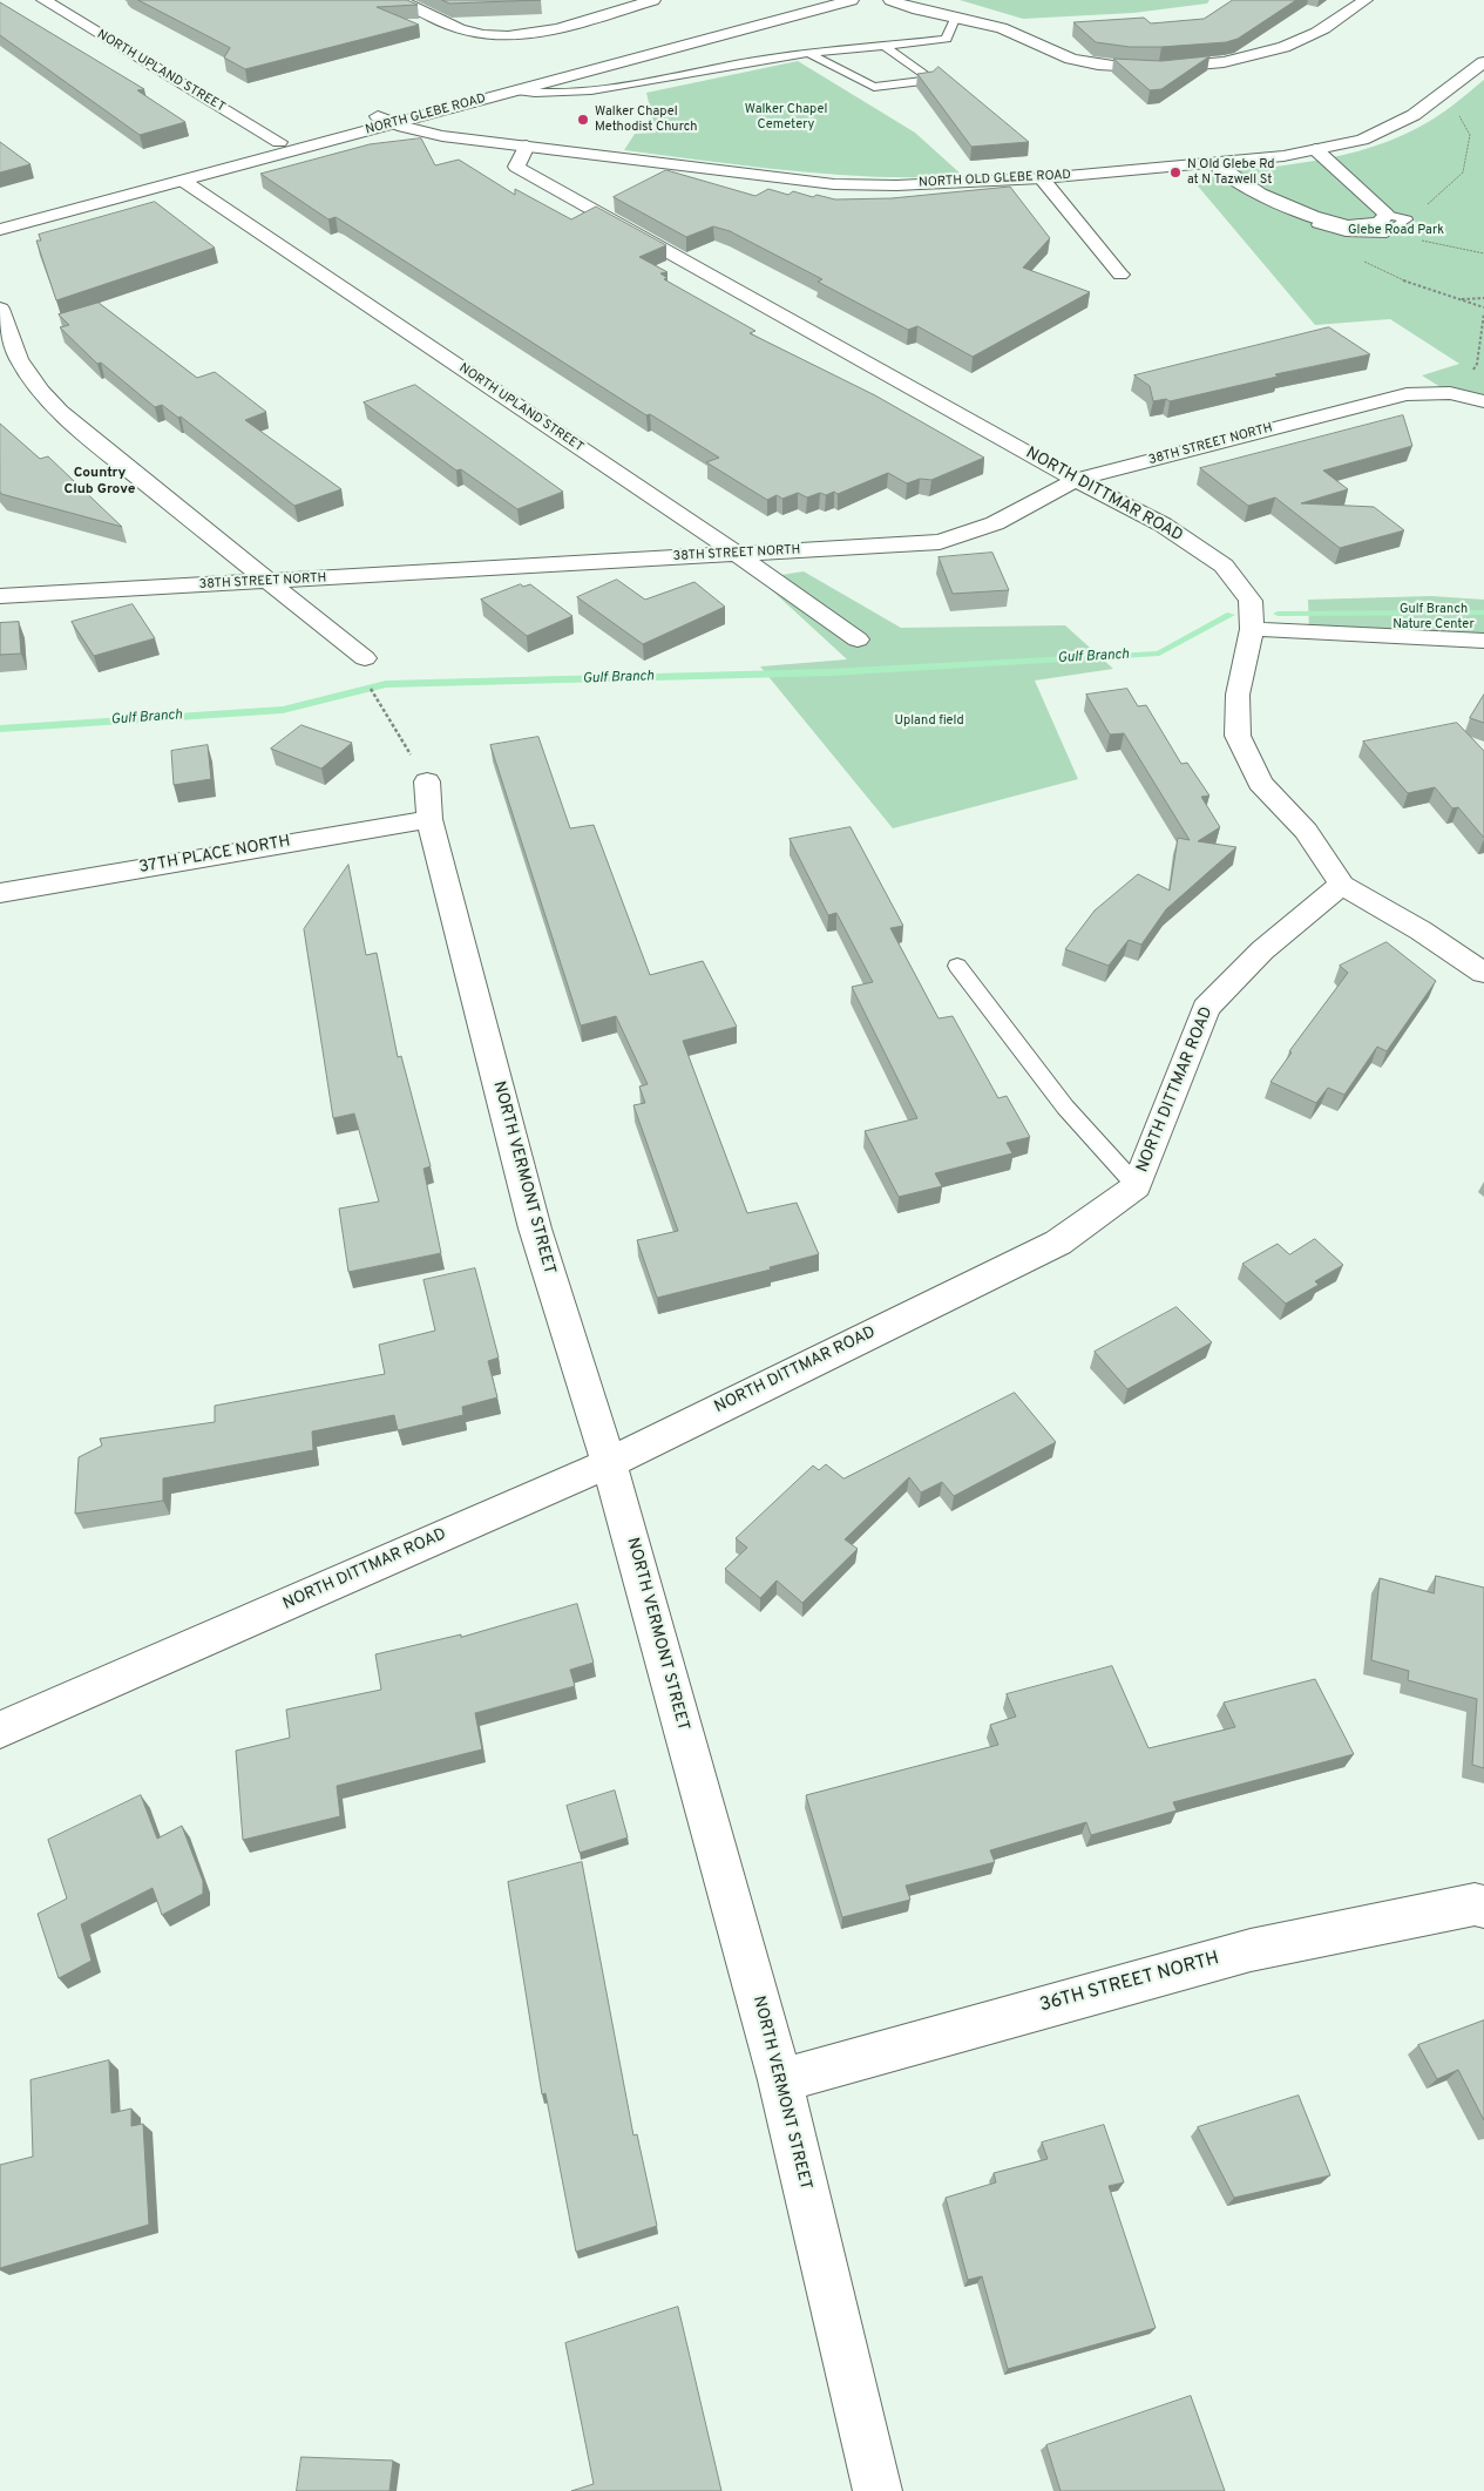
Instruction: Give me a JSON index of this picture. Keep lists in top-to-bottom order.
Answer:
{
  "streets": {
    "street": [
      "NORTH UPLAND STREET",
      "NORTH GLEBE ROAD",
      "NORTH OLD GLEBE ROAD",
      "38TH STREET NORTH",
      "NORTH DITTMAR ROAD",
      "37TH PLACE NORTH",
      "NORTH VERMONT STREET",
      "36TH STREET NORTH"
    ]
  },
  "crossings": [
    ["NORTH UPLAND STREET", "NORTH GLEBE ROAD"],
    ["NORTH UPLAND STREET", "38TH STREET NORTH"],
    ["NORTH GLEBE ROAD", "NORTH OLD GLEBE ROAD"],
    ["NORTH OLD GLEBE ROAD", "NORTH DITTMAR ROAD"],
    ["38TH STREET NORTH", "NORTH DITTMAR ROAD"],
    ["NORTH DITTMAR ROAD", "NORTH VERMONT STREET"],
    ["37TH PLACE NORTH", "NORTH VERMONT STREET"],
    ["NORTH VERMONT STREET", "36TH STREET NORTH"]
  ],
  "districts": ["Country Club Grove"],
  "water": ["Gulf Branch"],
  "parks": [
    "Walker Chapel Cemetery",
    "Glebe Road Park",
    "Gulf Branch Nature Center",
    "Upland field"
  ],
  "places": ["Walker Chapel Methodist Church", "N Old Glebe Rd at N Tazwell St"]
}
